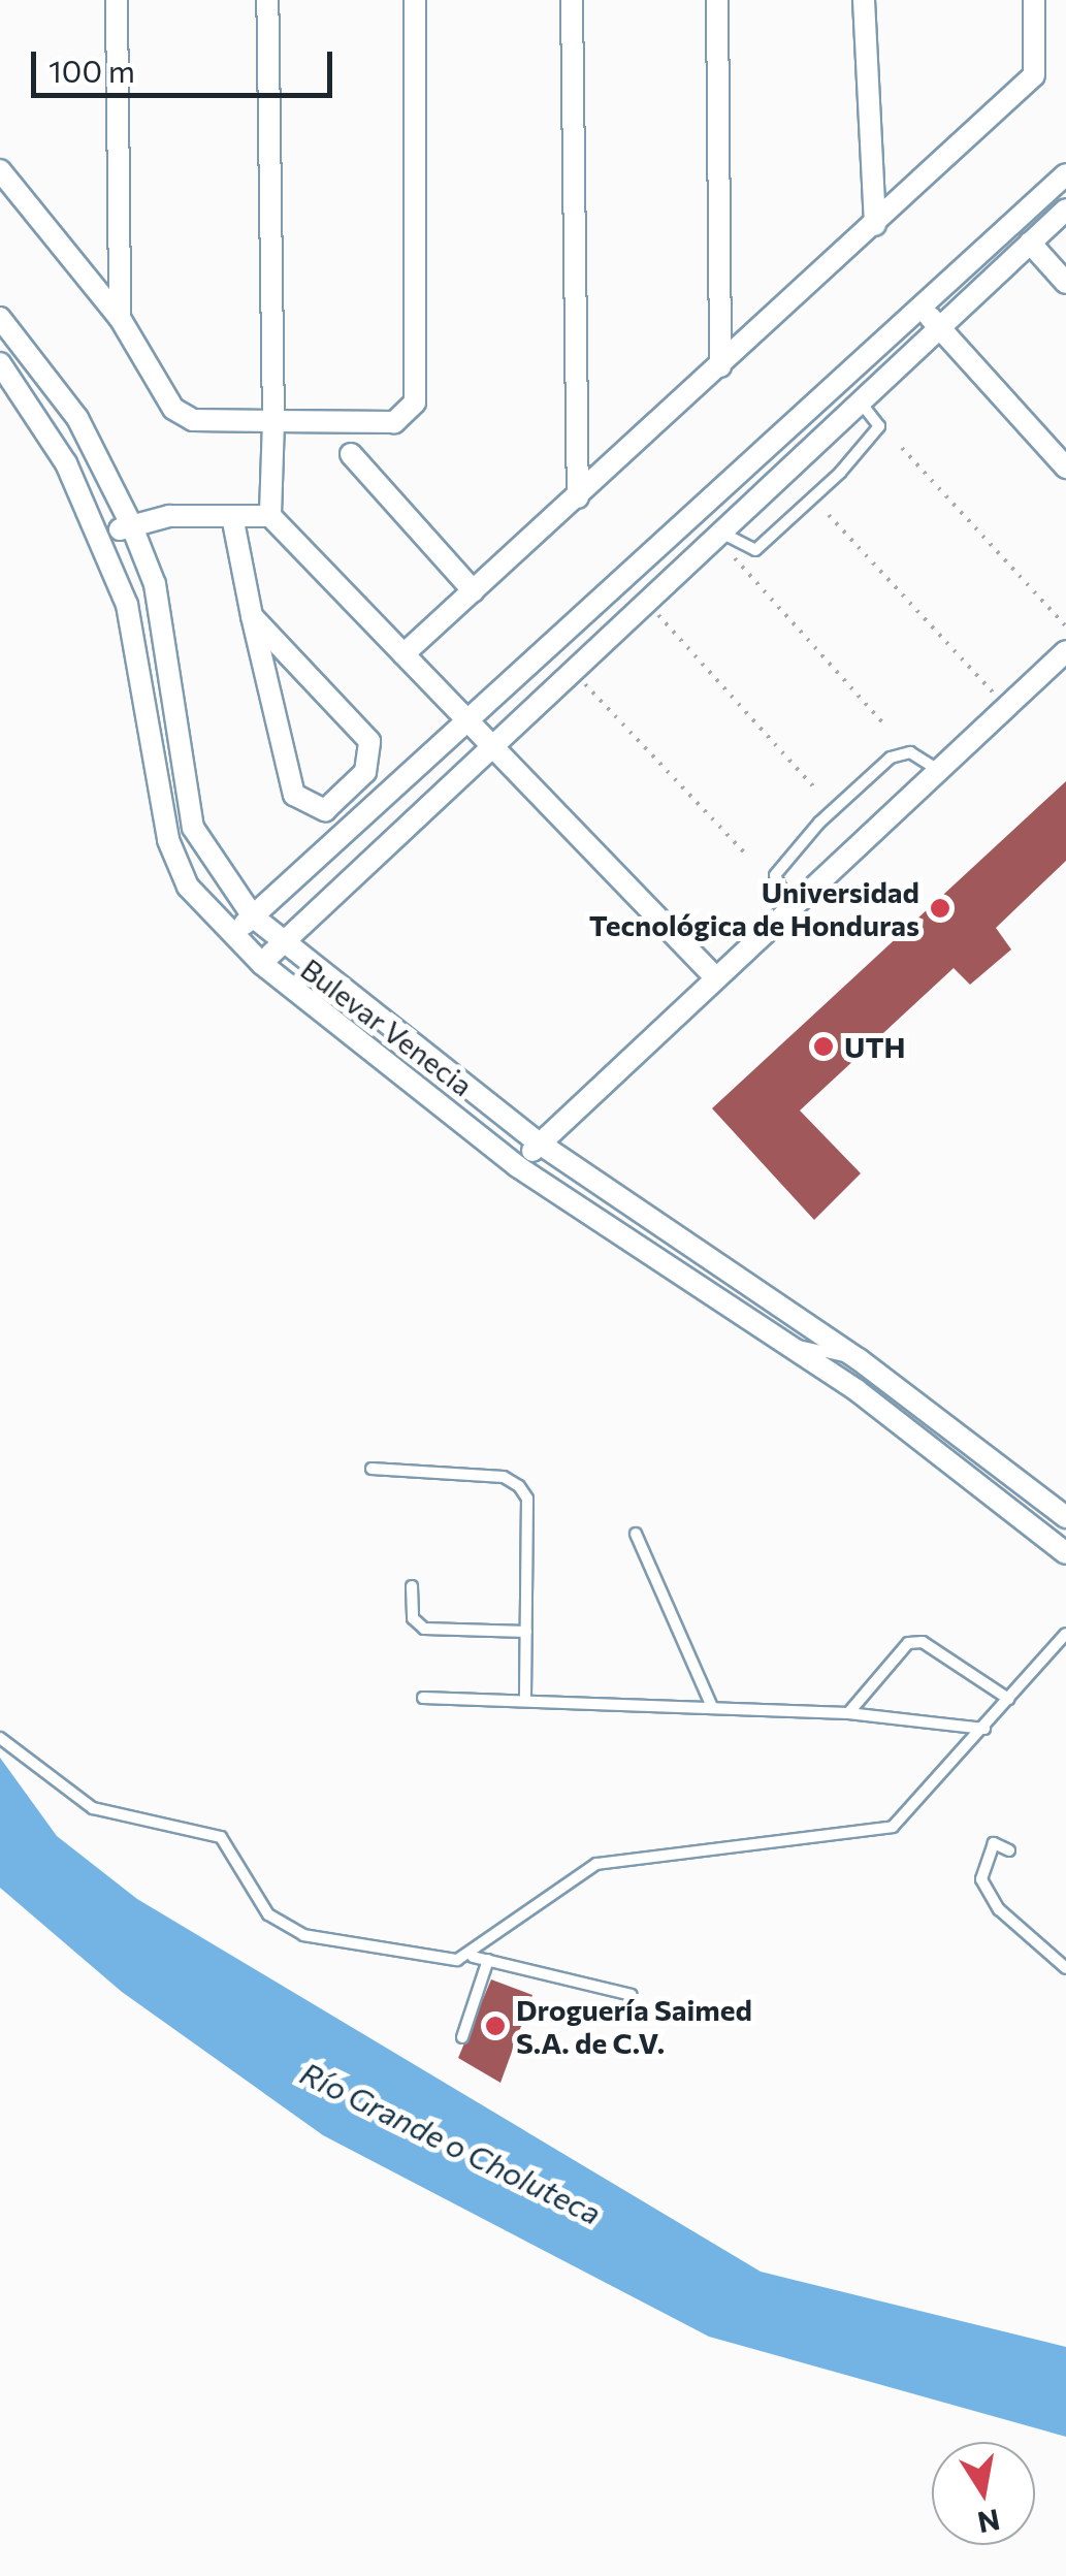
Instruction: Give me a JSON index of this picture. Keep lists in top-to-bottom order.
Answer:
{
  "streets": {
    "street": ["Bulevar Venecia"]
  },
  "water": ["Río Grande o Choluteca"],
  "places": ["Universidad Tecnológica de Honduras", "UTH", "Droguería Saimed S.A. de C.V."],
  "scale_bar": "100 m",
  "north": "bottom"
}
